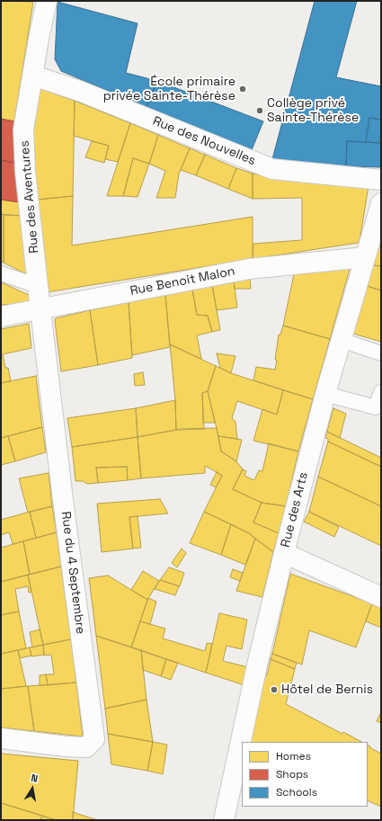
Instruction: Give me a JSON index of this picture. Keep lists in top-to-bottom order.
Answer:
{
  "streets": {
    "street": [
      "Rue des Nouvelles",
      "Rue des Aventures",
      "Rue Benoit Malon",
      "Rue des Arts",
      "Rue du 4 Septembre"
    ]
  },
  "crossings": [
    ["Rue des Nouvelles", "Rue des Aventures"],
    ["Rue des Aventures", "Rue Benoit Malon"],
    ["Rue des Aventures", "Rue du 4 Septembre"],
    ["Rue Benoit Malon", "Rue des Arts"],
    ["Rue Benoit Malon", "Rue du 4 Septembre"]
  ],
  "places": ["École primaire privée Sainte-Thérèse", "Collège privé Sainte-Thérèse", "Hôtel de Bernis"],
  "legend": ["Homes", "Shops", "Schools"],
  "north": "top"
}
